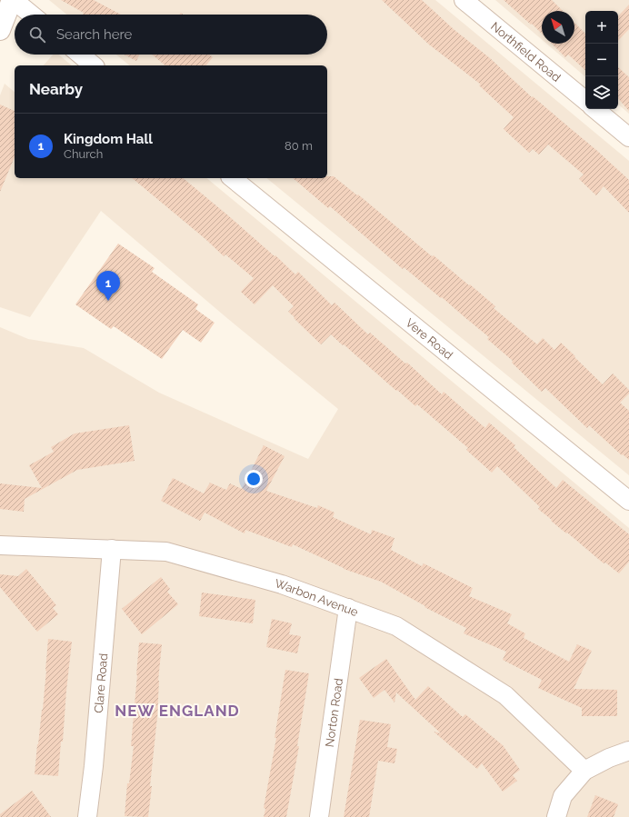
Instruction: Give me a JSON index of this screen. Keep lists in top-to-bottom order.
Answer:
{
  "streets": {
    "street": [
      "Northfield Road",
      "Vere Road",
      "Warbon Avenue",
      "Clare Road",
      "Norton Road"
    ]
  },
  "crossings": [
    ["Warbon Avenue", "Clare Road"],
    ["Warbon Avenue", "Norton Road"]
  ],
  "districts": ["NEW ENGLAND"],
  "north": "top left",
  "page": {
    "map_buttons": ["+", "−"],
    "search": "Search here",
    "heading": "Nearby",
    "list": [
      {
        "mark": "1",
        "name": "Kingdom Hall",
        "note": "Church",
        "value": "80 m"
      }
    ],
    "pins": "1"
  }
}
